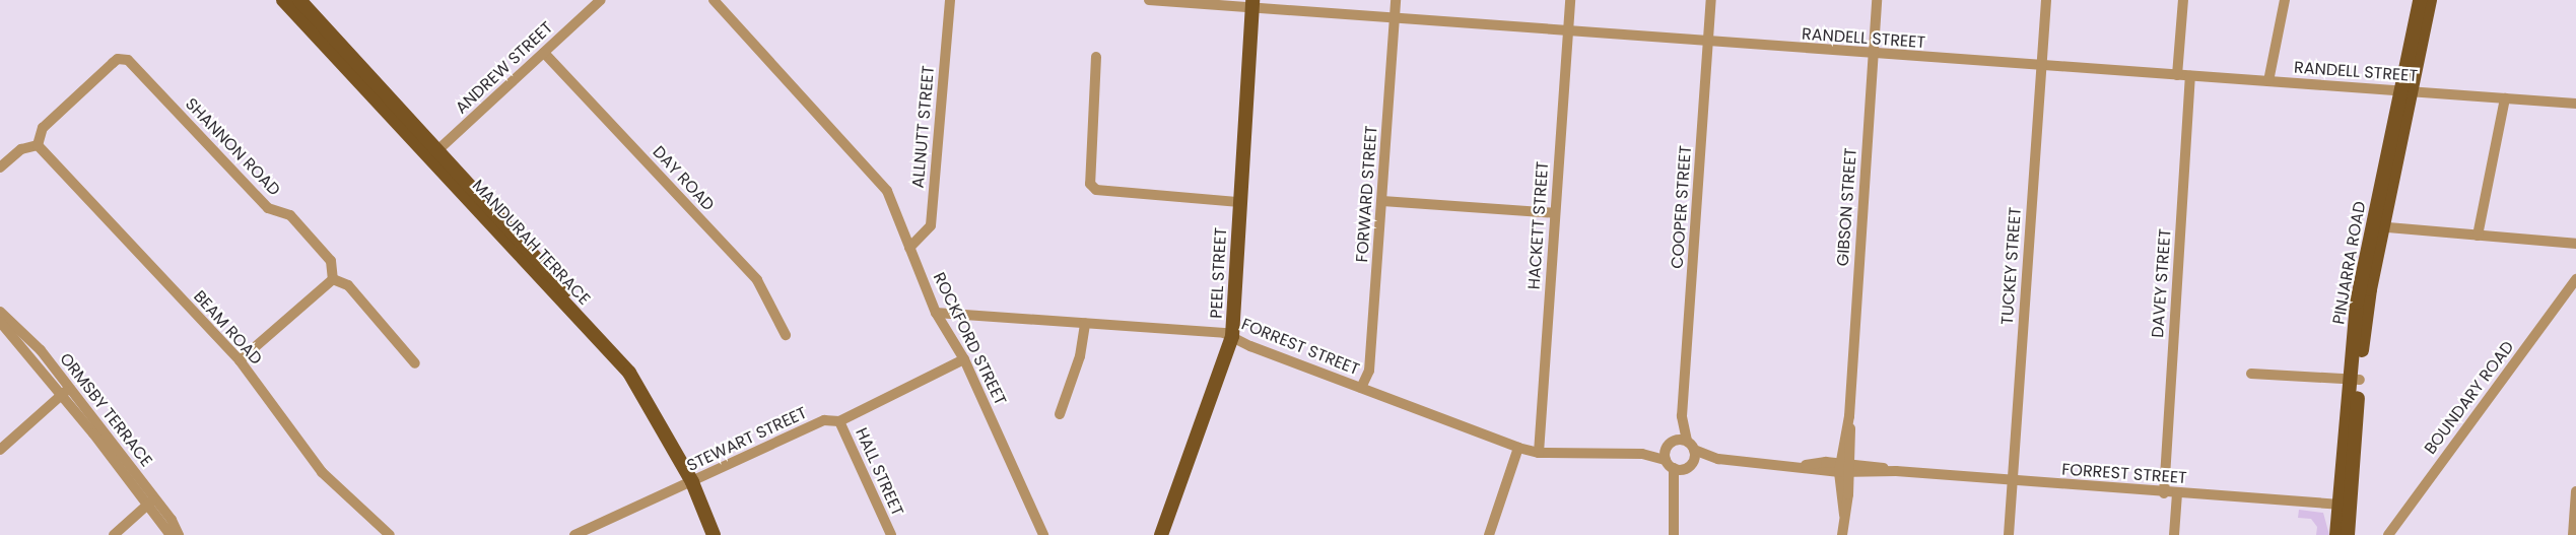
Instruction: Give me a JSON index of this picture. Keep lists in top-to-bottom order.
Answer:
{
  "streets": {
    "main road": ["MANDURAH TERRACE", "PINJARRA ROAD", "PEEL STREET"],
    "street": [
      "RANDELL STREET",
      "ANDREW STREET",
      "ALLNUTT STREET",
      "SHANNON ROAD",
      "DAY ROAD",
      "FORWARD STREET",
      "COOPER STREET",
      "GIBSON STREET",
      "HACKETT STREET",
      "TUCKEY STREET",
      "DAVEY STREET",
      "BEAM ROAD",
      "ROCKFORD STREET",
      "FORREST STREET",
      "BOUNDARY ROAD",
      "ORMSBY TERRACE",
      "STEWART STREET",
      "HALL STREET"
    ]
  },
  "crossings": [
    ["RANDELL STREET", "FORWARD STREET"],
    ["RANDELL STREET", "COOPER STREET"],
    ["RANDELL STREET", "GIBSON STREET"],
    ["RANDELL STREET", "HACKETT STREET"],
    ["RANDELL STREET", "PINJARRA ROAD"],
    ["RANDELL STREET", "TUCKEY STREET"],
    ["RANDELL STREET", "PEEL STREET"],
    ["RANDELL STREET", "DAVEY STREET"],
    ["ANDREW STREET", "DAY ROAD"],
    ["ANDREW STREET", "MANDURAH TERRACE"],
    ["ALLNUTT STREET", "ROCKFORD STREET"],
    ["SHANNON ROAD", "BEAM ROAD"],
    ["FORWARD STREET", "FORREST STREET"],
    ["COOPER STREET", "FORREST STREET"],
    ["GIBSON STREET", "FORREST STREET"],
    ["HACKETT STREET", "FORREST STREET"],
    ["MANDURAH TERRACE", "STEWART STREET"],
    ["PINJARRA ROAD", "FORREST STREET"],
    ["TUCKEY STREET", "FORREST STREET"],
    ["PEEL STREET", "FORREST STREET"],
    ["DAVEY STREET", "FORREST STREET"],
    ["ROCKFORD STREET", "FORREST STREET"],
    ["ROCKFORD STREET", "STEWART STREET"],
    ["STEWART STREET", "HALL STREET"]
  ]
}
